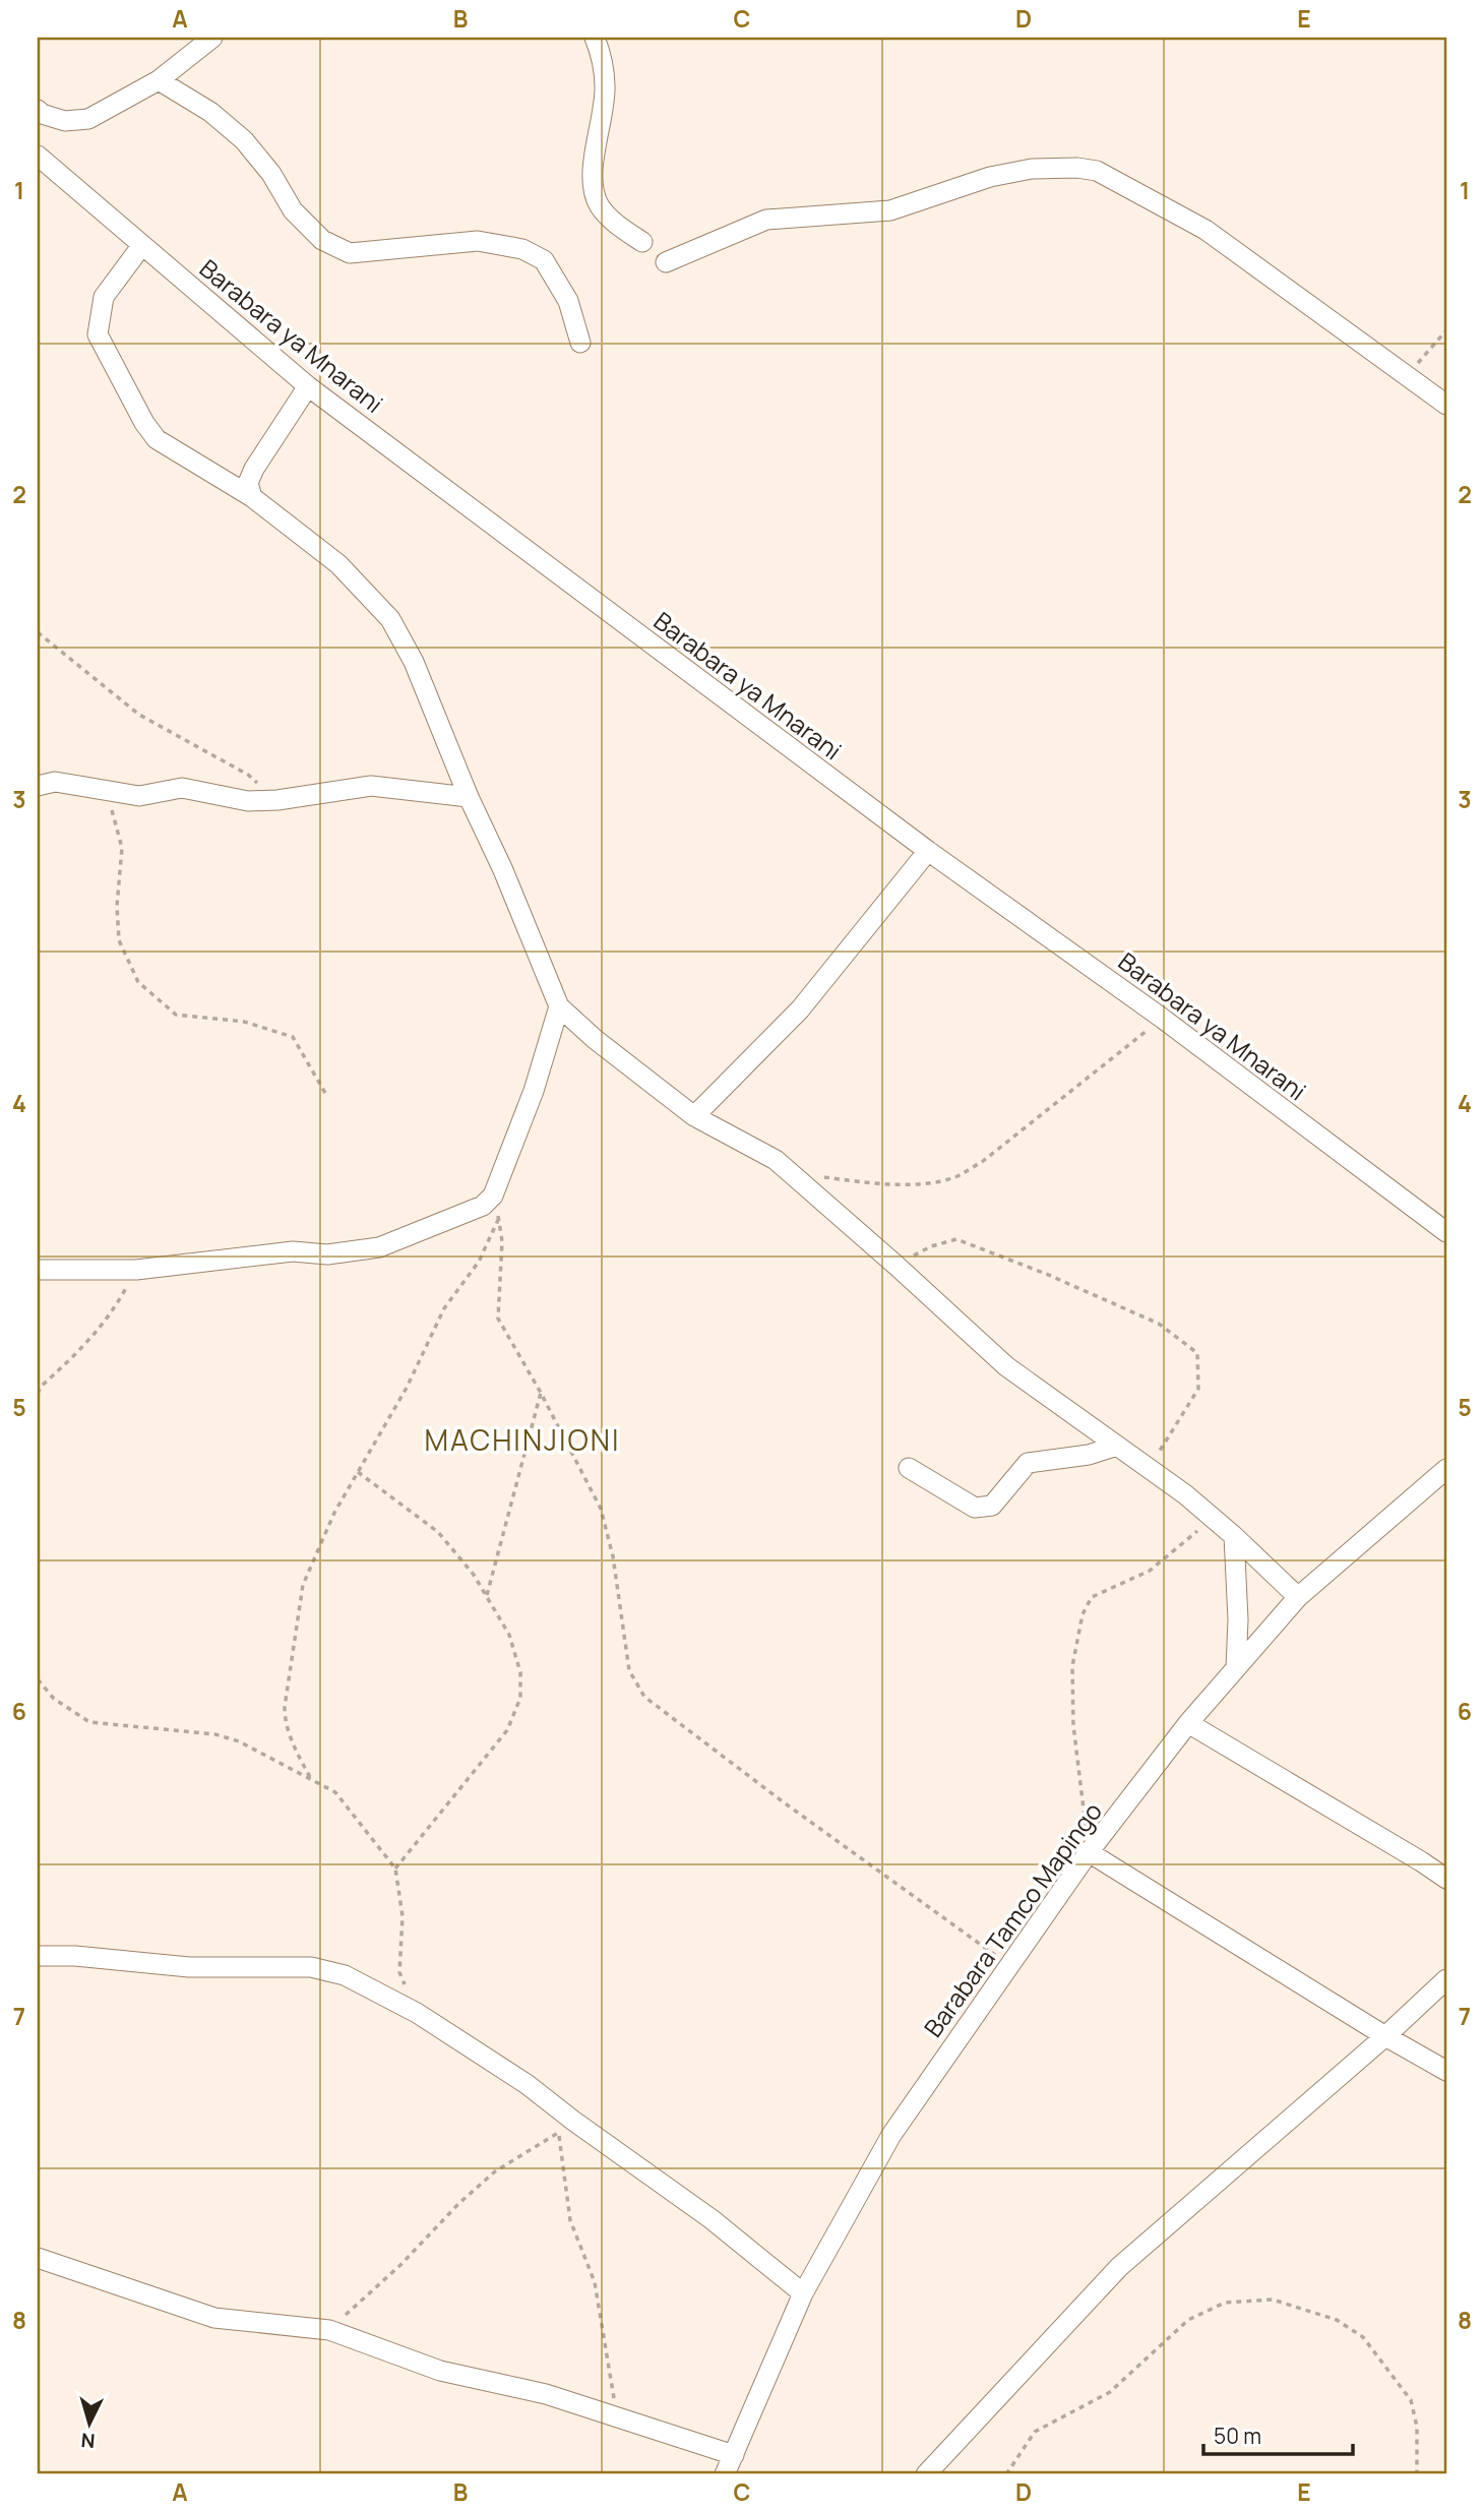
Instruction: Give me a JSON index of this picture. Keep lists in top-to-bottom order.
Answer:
{
  "streets": {
    "street": ["Barabara ya Mnarani", "Barabara Tamco Mapingo"]
  },
  "districts": ["MACHINJIONI"],
  "scale_bar": "50 m",
  "north": "bottom",
  "grid": {
    "columns": [
      "A",
      "B",
      "C",
      "D",
      "E"
    ],
    "rows": [
      "1",
      "2",
      "3",
      "4",
      "5",
      "6",
      "7",
      "8"
    ]
  }
}
